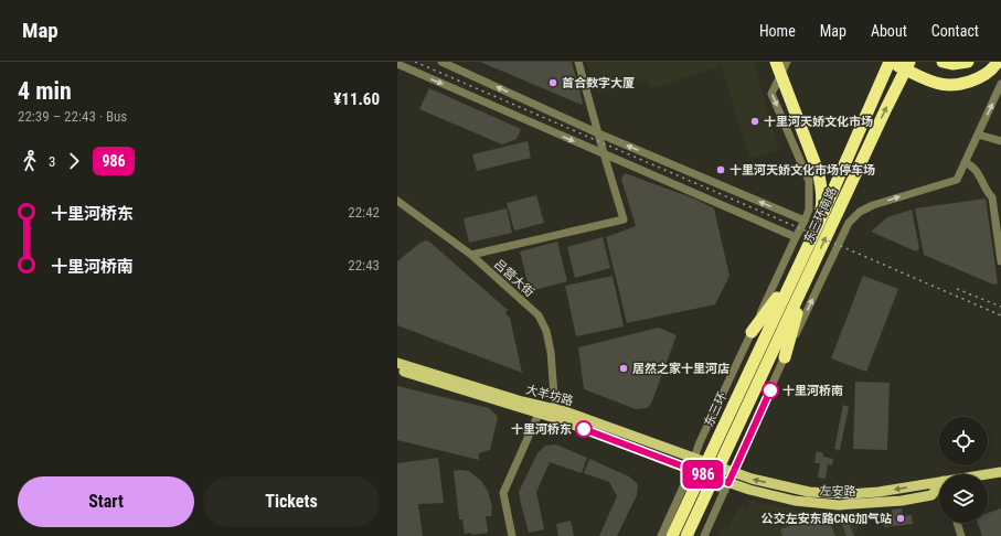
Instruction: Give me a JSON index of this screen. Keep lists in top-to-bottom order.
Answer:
{
  "streets": {
    "highway": ["东三环南路", "东三环"],
    "main road": ["大羊坊路", "左安路"],
    "street": ["吕营大街"]
  },
  "crossings": [
    ["东三环南路", "东三环"],
    ["吕营大街", "大羊坊路"],
    ["大羊坊路", "左安路"]
  ],
  "places": [
    "首合数字大厦",
    "十里河天娇文化市场",
    "十里河天娇文化市场停车场",
    "居然之家十里河店",
    "十里河桥南",
    "十里河桥东",
    "公交左安东路CNG加气站"
  ],
  "lines": ["bus line 986"],
  "page": {
    "header": "Map",
    "nav": [
      "Home",
      "Map",
      "About",
      "Contact"
    ],
    "heading": ["4 min", "22:39 – 22:43 · Bus", "¥11.60"],
    "on_map": "986",
    "legs": ["3", "986"],
    "list": [
      {
        "name": "十里河桥东",
        "value": "22:42"
      },
      {
        "name": "十里河桥南",
        "value": "22:43"
      }
    ],
    "buttons": ["Start", "Tickets"]
  }
}
